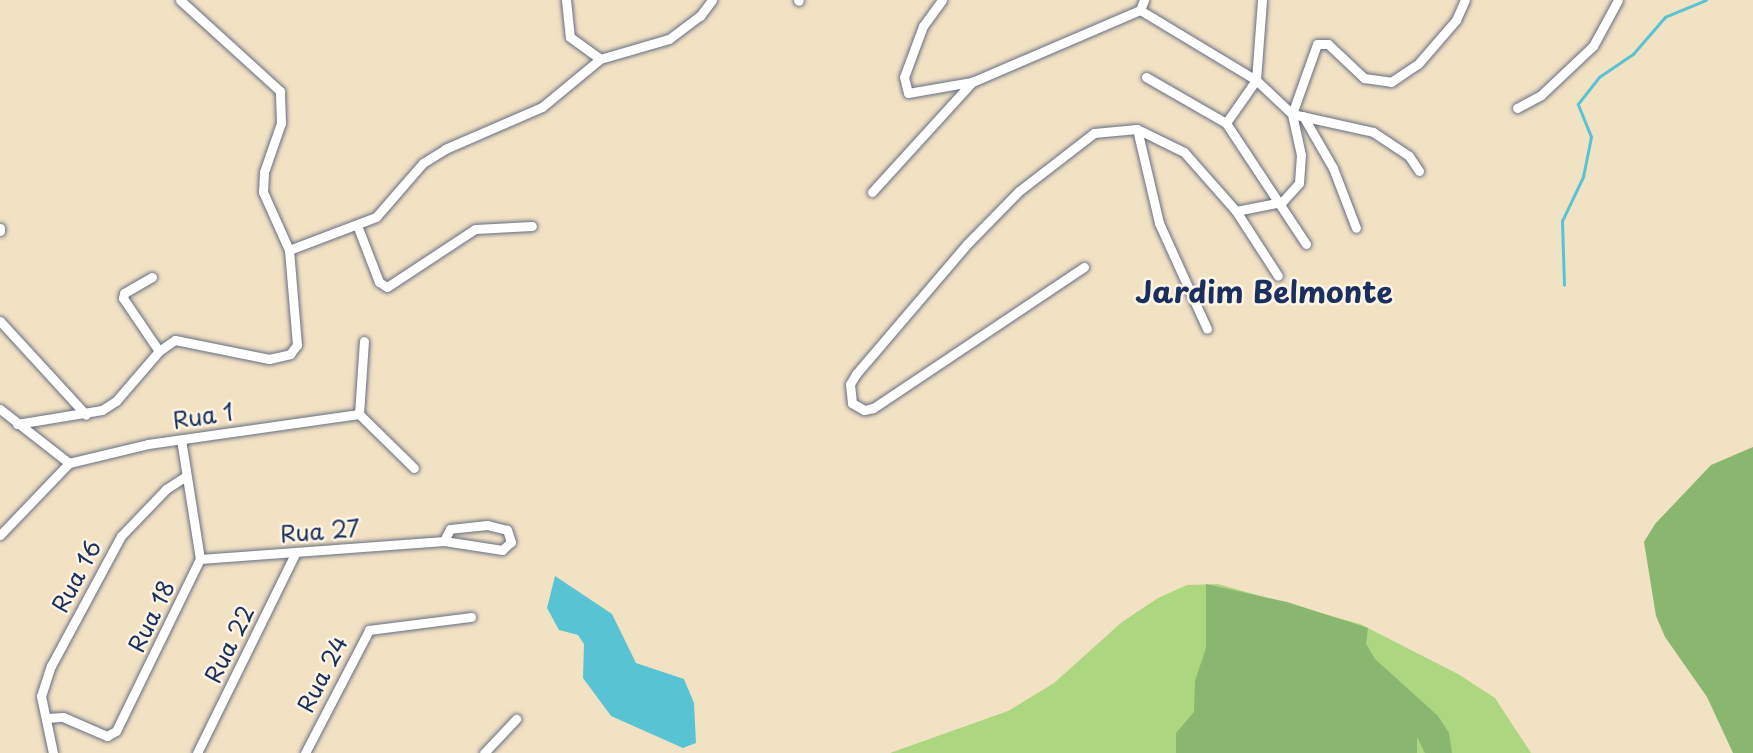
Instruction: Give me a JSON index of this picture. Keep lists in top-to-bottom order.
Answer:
{
  "streets": {
    "street": [
      "Rua 1",
      "Rua 27",
      "Rua 16",
      "Rua 18",
      "Rua 22",
      "Rua 24"
    ]
  },
  "crossings": [
    ["Rua 27", "Rua 18"],
    ["Rua 27", "Rua 22"],
    ["Rua 16", "Rua 18"]
  ],
  "districts": ["Jardim Belmonte"]
}
